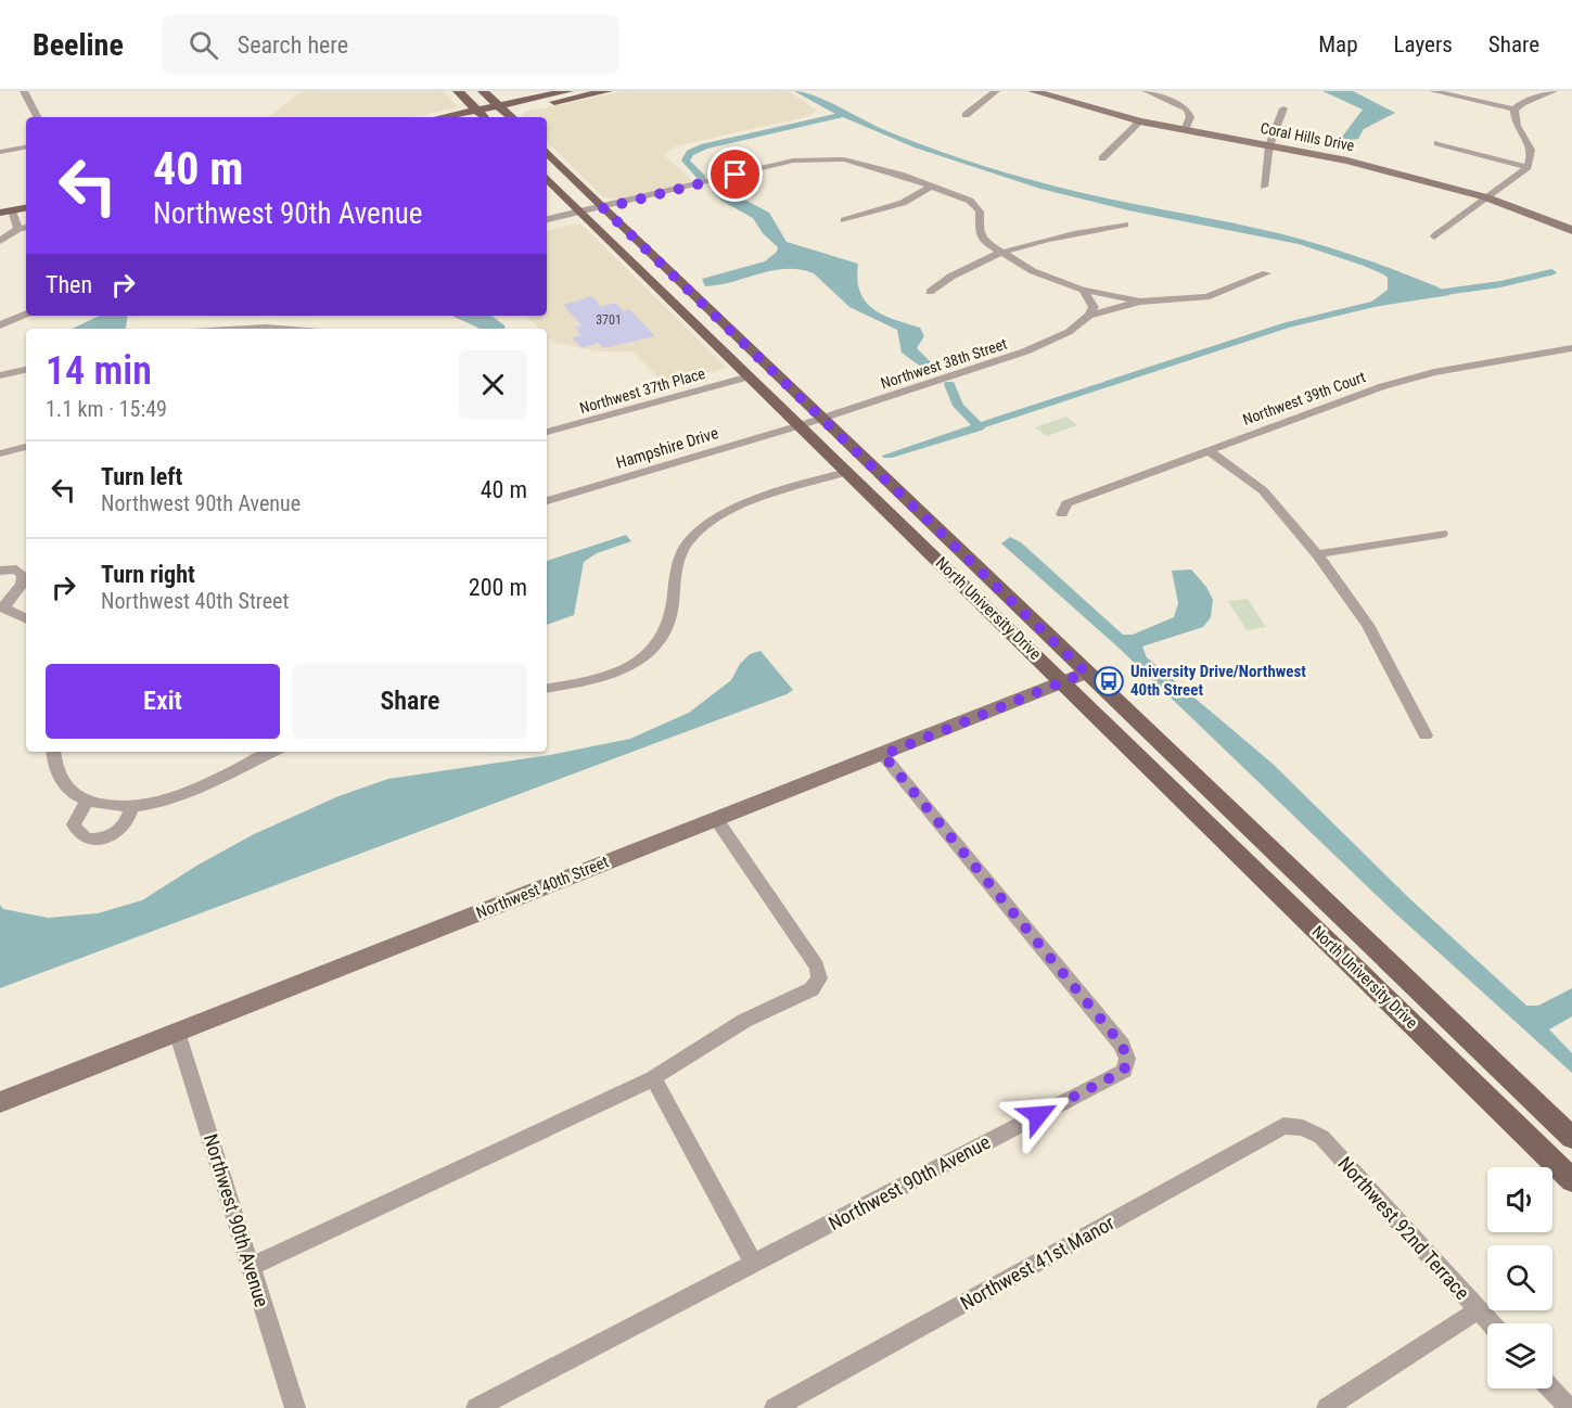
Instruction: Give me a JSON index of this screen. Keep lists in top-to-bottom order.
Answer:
{
  "streets": {
    "main road": ["North University Drive"],
    "street": [
      "Coral Hills Drive",
      "Northwest 38th Street",
      "Northwest 37th Place",
      "Northwest 39th Court",
      "Hampshire Drive",
      "Northwest 40th Street",
      "Northwest 90th Avenue",
      "Northwest 92nd Terrace",
      "Northwest 41st Manor"
    ]
  },
  "crossings": [
    ["Northwest 38th Street", "Hampshire Drive"],
    ["Northwest 38th Street", "North University Drive"],
    ["Northwest 37th Place", "North University Drive"],
    ["Hampshire Drive", "North University Drive"],
    ["North University Drive", "Northwest 40th Street"],
    ["Northwest 40th Street", "Northwest 90th Avenue"],
    ["Northwest 92nd Terrace", "Northwest 41st Manor"]
  ],
  "places": {
    "bus stop": ["University Drive/Northwest 40th Street"]
  },
  "house_numbers": ["3701"],
  "page": {
    "header": "Beeline",
    "search": "Search here",
    "nav": ["Map", "Layers", "Share"],
    "turn": ["40 m", "Northwest 90th Avenue"],
    "then": "Then",
    "heading": ["14 min", "1.1 km · 15:49"],
    "list": [
      {
        "name": "Turn left",
        "note": "Northwest 90th Avenue",
        "value": "40 m"
      },
      {
        "name": "Turn right",
        "note": "Northwest 40th Street",
        "value": "200 m"
      }
    ],
    "buttons": ["Exit", "Share"]
  }
}
